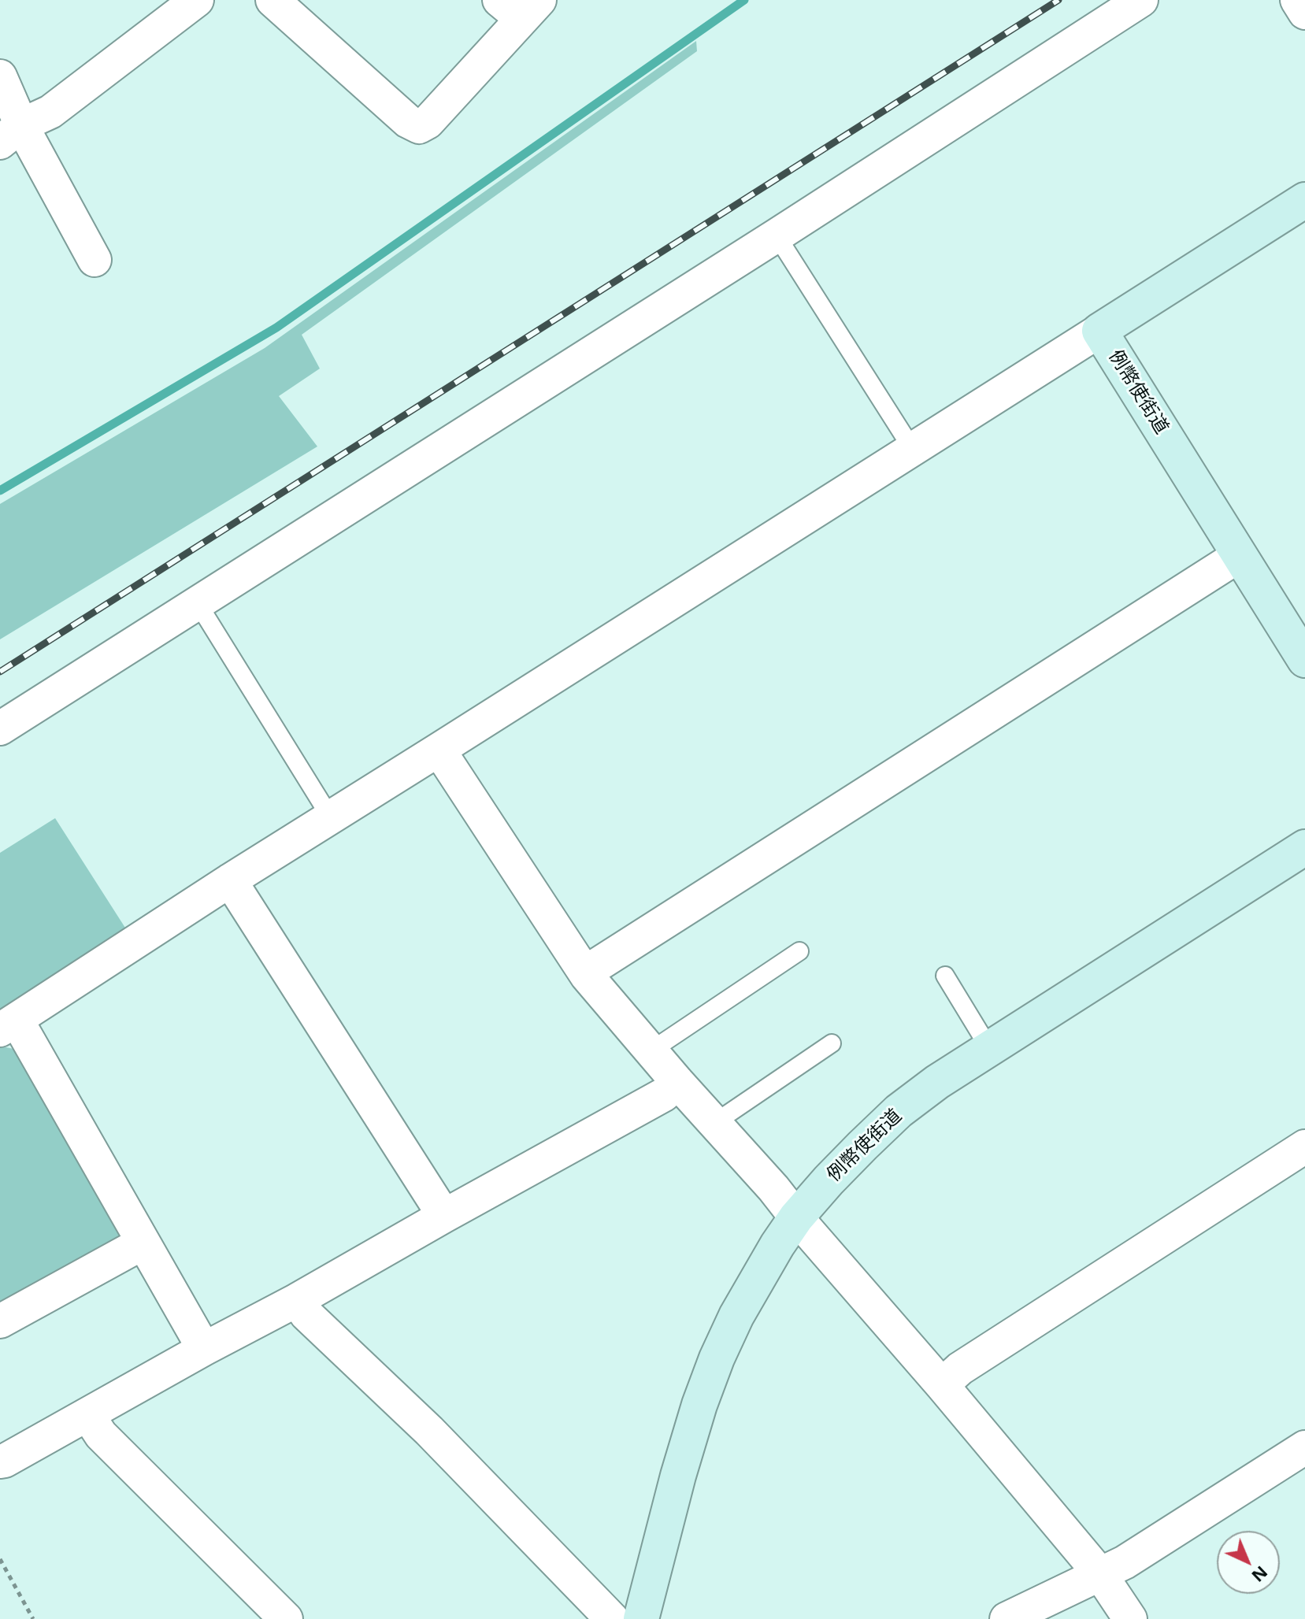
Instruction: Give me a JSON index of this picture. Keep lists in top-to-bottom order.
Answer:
{
  "streets": {
    "main road": ["例幣使街道"]
  },
  "north": "bottom right"
}
